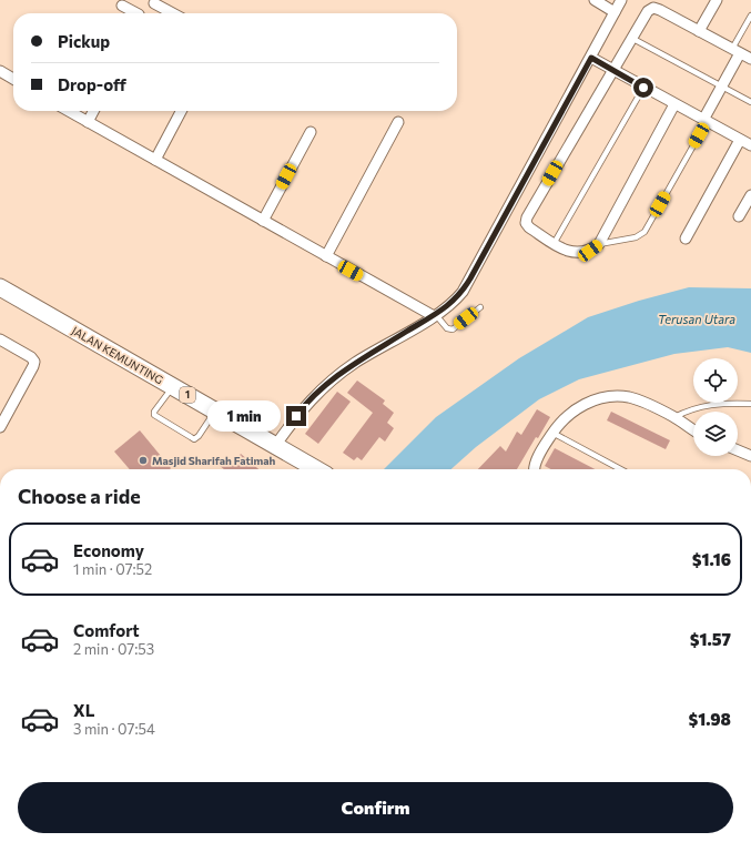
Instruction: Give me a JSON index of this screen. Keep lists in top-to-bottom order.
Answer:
{
  "streets": {
    "main road": ["JALAN KEMUNTING", "1"]
  },
  "water": ["Terusan Utara"],
  "places": ["Masjid Sharifah Fatimah"],
  "page": {
    "banner": ["Pickup", "Drop-off"],
    "bubble": "1 min",
    "heading": "Choose a ride",
    "list": [
      {
        "name": "Economy",
        "note": "1 min · 07:52",
        "value": "$1.16"
      },
      {
        "name": "Comfort",
        "note": "2 min · 07:53",
        "value": "$1.57"
      },
      {
        "name": "XL",
        "note": "3 min · 07:54",
        "value": "$1.98"
      }
    ],
    "buttons": "Confirm"
  }
}
